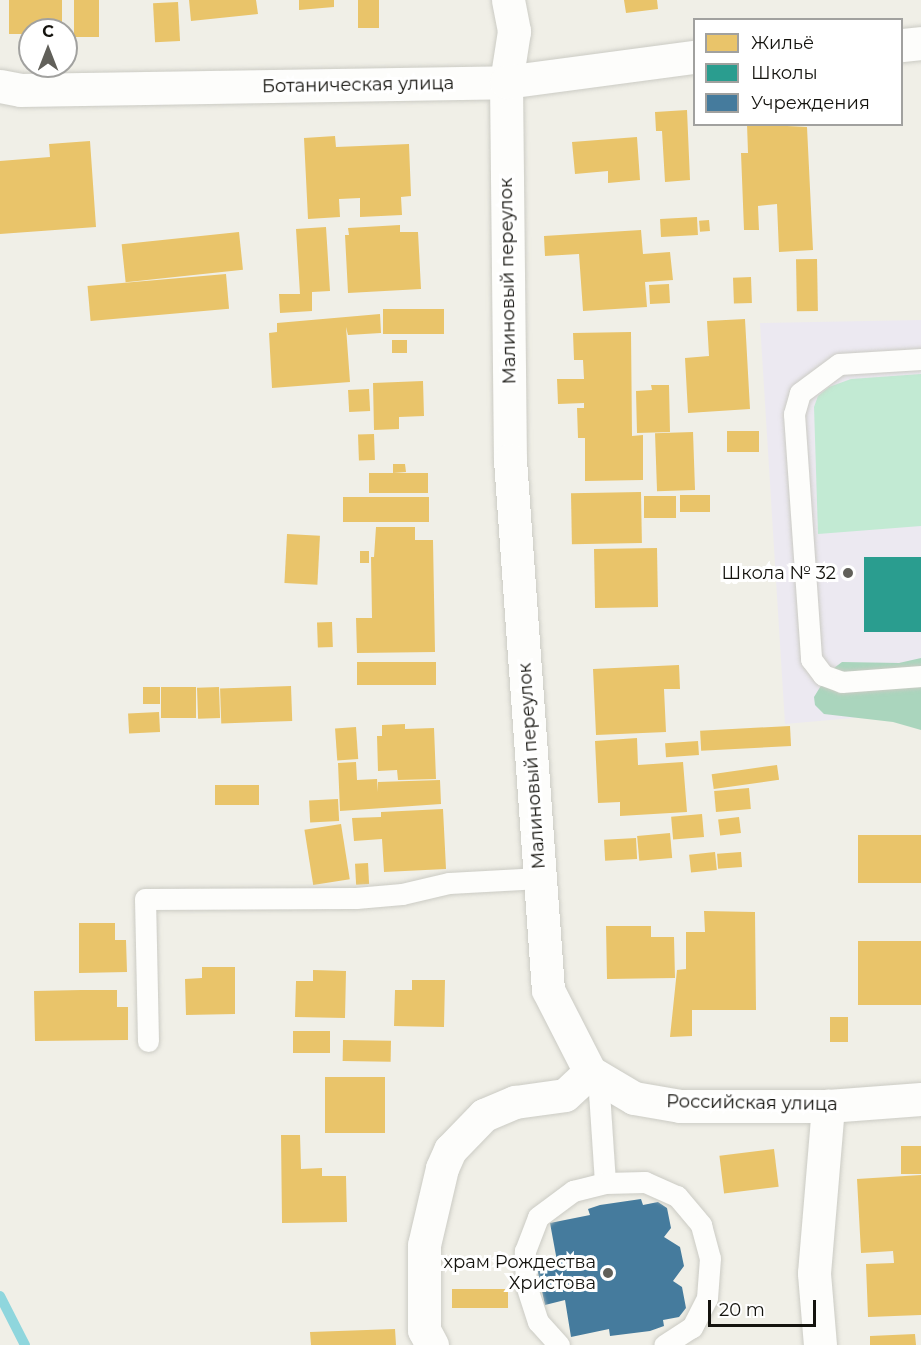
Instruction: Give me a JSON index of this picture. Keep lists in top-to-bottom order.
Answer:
{
  "streets": {
    "street": ["Ботаническая улица", "Малиновый переулок", "Российская улица"]
  },
  "crossings": [
    ["Ботаническая улица", "Малиновый переулок"],
    ["Малиновый переулок", "Российская улица"]
  ],
  "places": ["Школа № 32", "храм Рождества Христова"],
  "legend": ["Жильё", "Школы", "Учреждения"],
  "scale_bar": "20 m",
  "north": "top"
}
